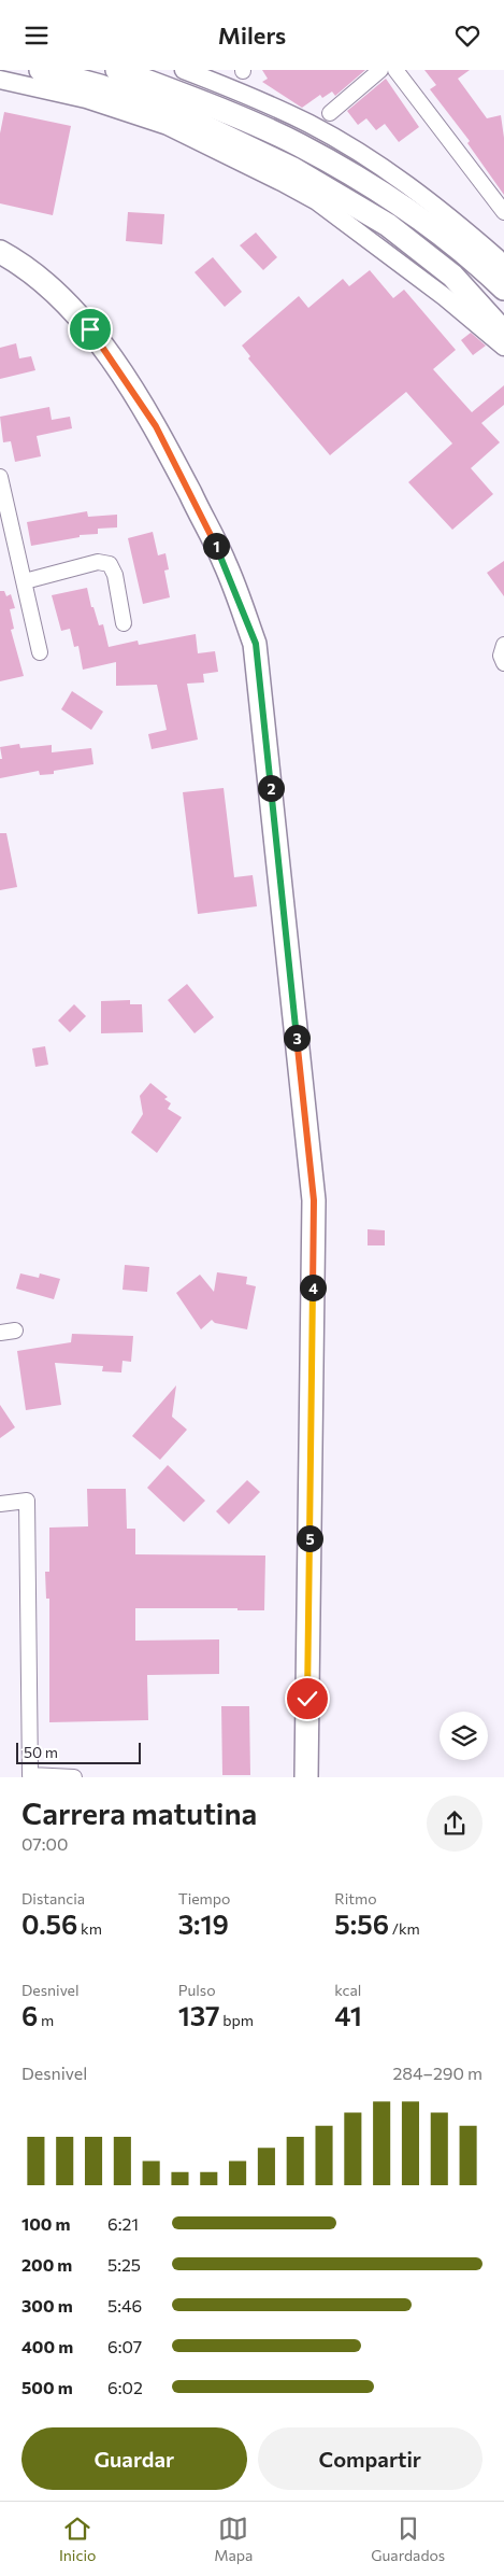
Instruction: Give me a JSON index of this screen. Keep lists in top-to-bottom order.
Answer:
{
  "scale_bar": "50 m",
  "page": {
    "header": "Milers",
    "pins": [
      "1",
      "2",
      "3",
      "4",
      "5"
    ],
    "scale": "50 m",
    "heading": ["Carrera matutina", "07:00"],
    "stats": [
      ["Distancia", "0.56 km"],
      ["Tiempo", "3:19"],
      ["Ritmo", "5:56 /km"],
      ["Desnivel", "6 m"],
      ["Pulso", "137 bpm"],
      ["kcal", "41"]
    ],
    "chart": ["Desnivel", "284–290 m"],
    "list": [
      {
        "name": "100 m",
        "note": "6:21"
      },
      {
        "name": "200 m",
        "note": "5:25"
      },
      {
        "name": "300 m",
        "note": "5:46"
      },
      {
        "name": "400 m",
        "note": "6:07"
      },
      {
        "name": "500 m",
        "note": "6:02"
      }
    ],
    "buttons": ["Guardar", "Compartir"],
    "tabs": ["Inicio", "Mapa", "Guardados"]
  }
}
